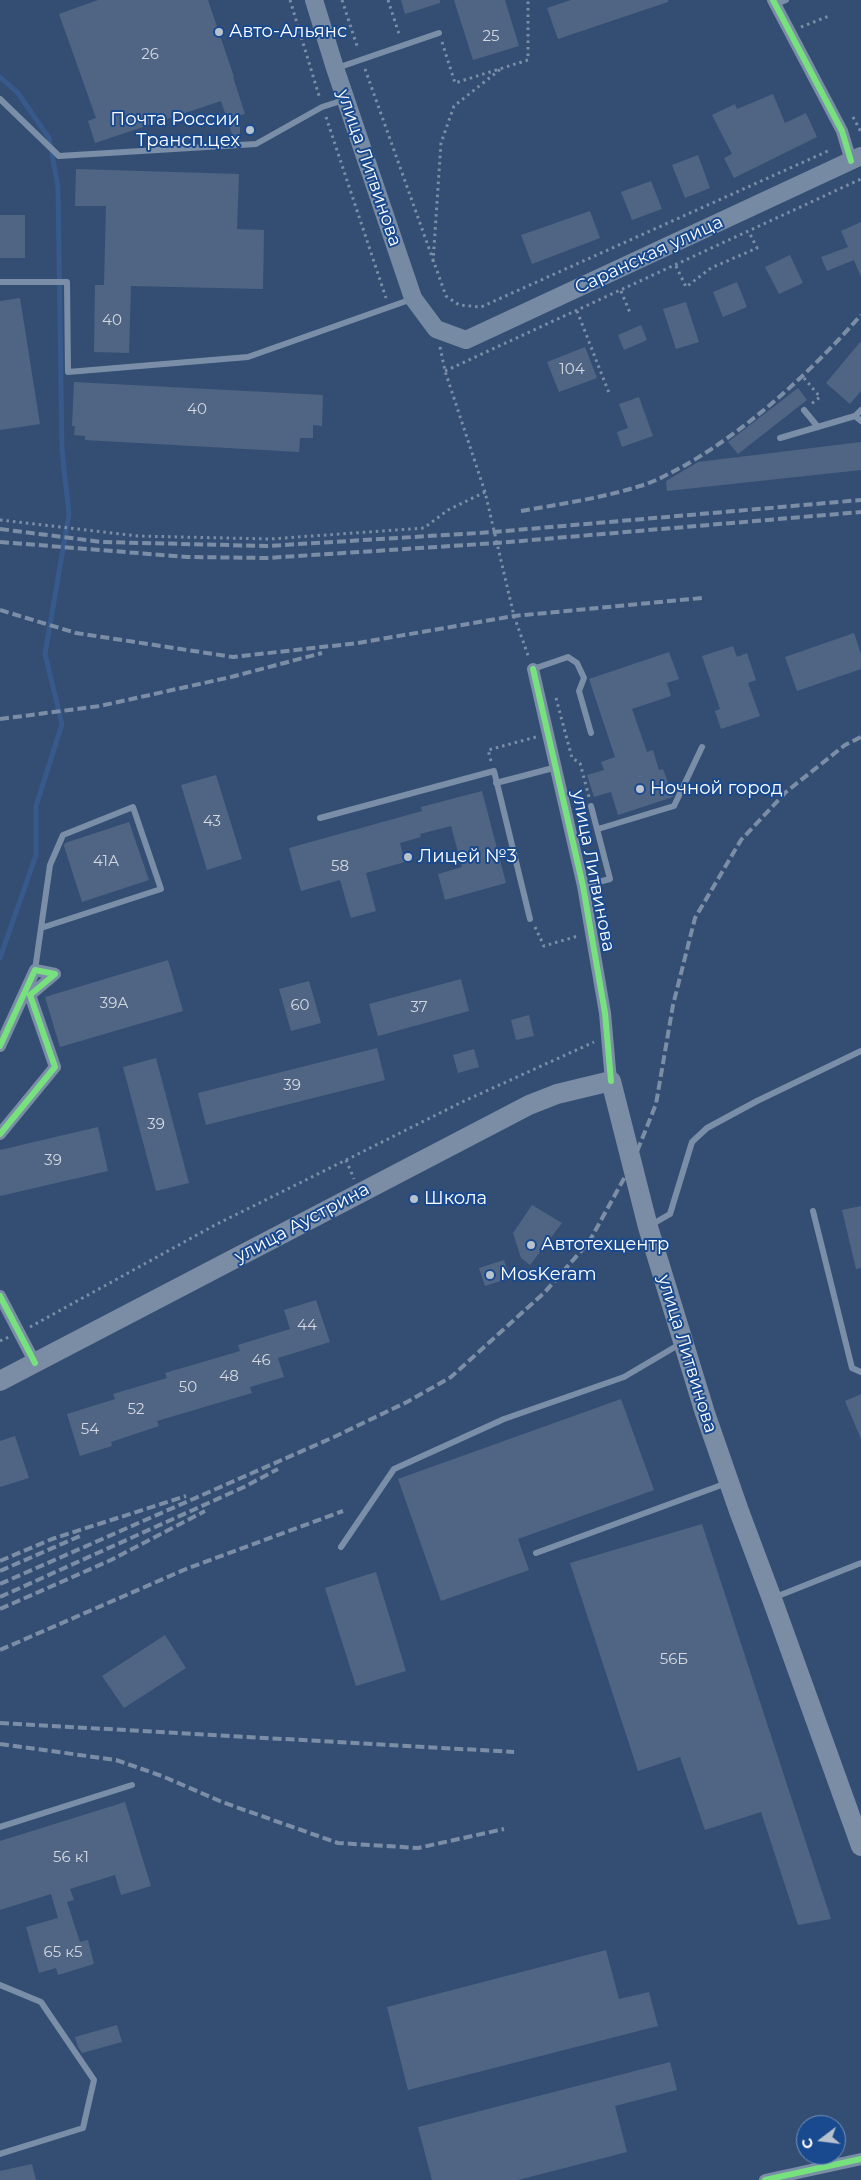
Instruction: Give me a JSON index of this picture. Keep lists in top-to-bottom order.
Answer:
{
  "streets": {
    "main road": ["улица Литвинова", "Саранская улица", "улица Аустрина"]
  },
  "crossings": [
    ["улица Литвинова", "Саранская улица"],
    ["улица Литвинова", "улица Аустрина"]
  ],
  "places": [
    "Авто-Альянс",
    "Почта России Трансп.цех",
    "Ночной город",
    "Лицей №3",
    "Школа",
    "Автотехцентр",
    "MosKeram"
  ],
  "house_numbers": [
    "25",
    "26",
    "40",
    "104",
    "40",
    "43",
    "41А",
    "58",
    "39А",
    "60",
    "37",
    "39",
    "39",
    "39",
    "44",
    "46",
    "48",
    "50",
    "52",
    "54",
    "56Б",
    "56 к1",
    "65 к5"
  ],
  "north": "left"
}
